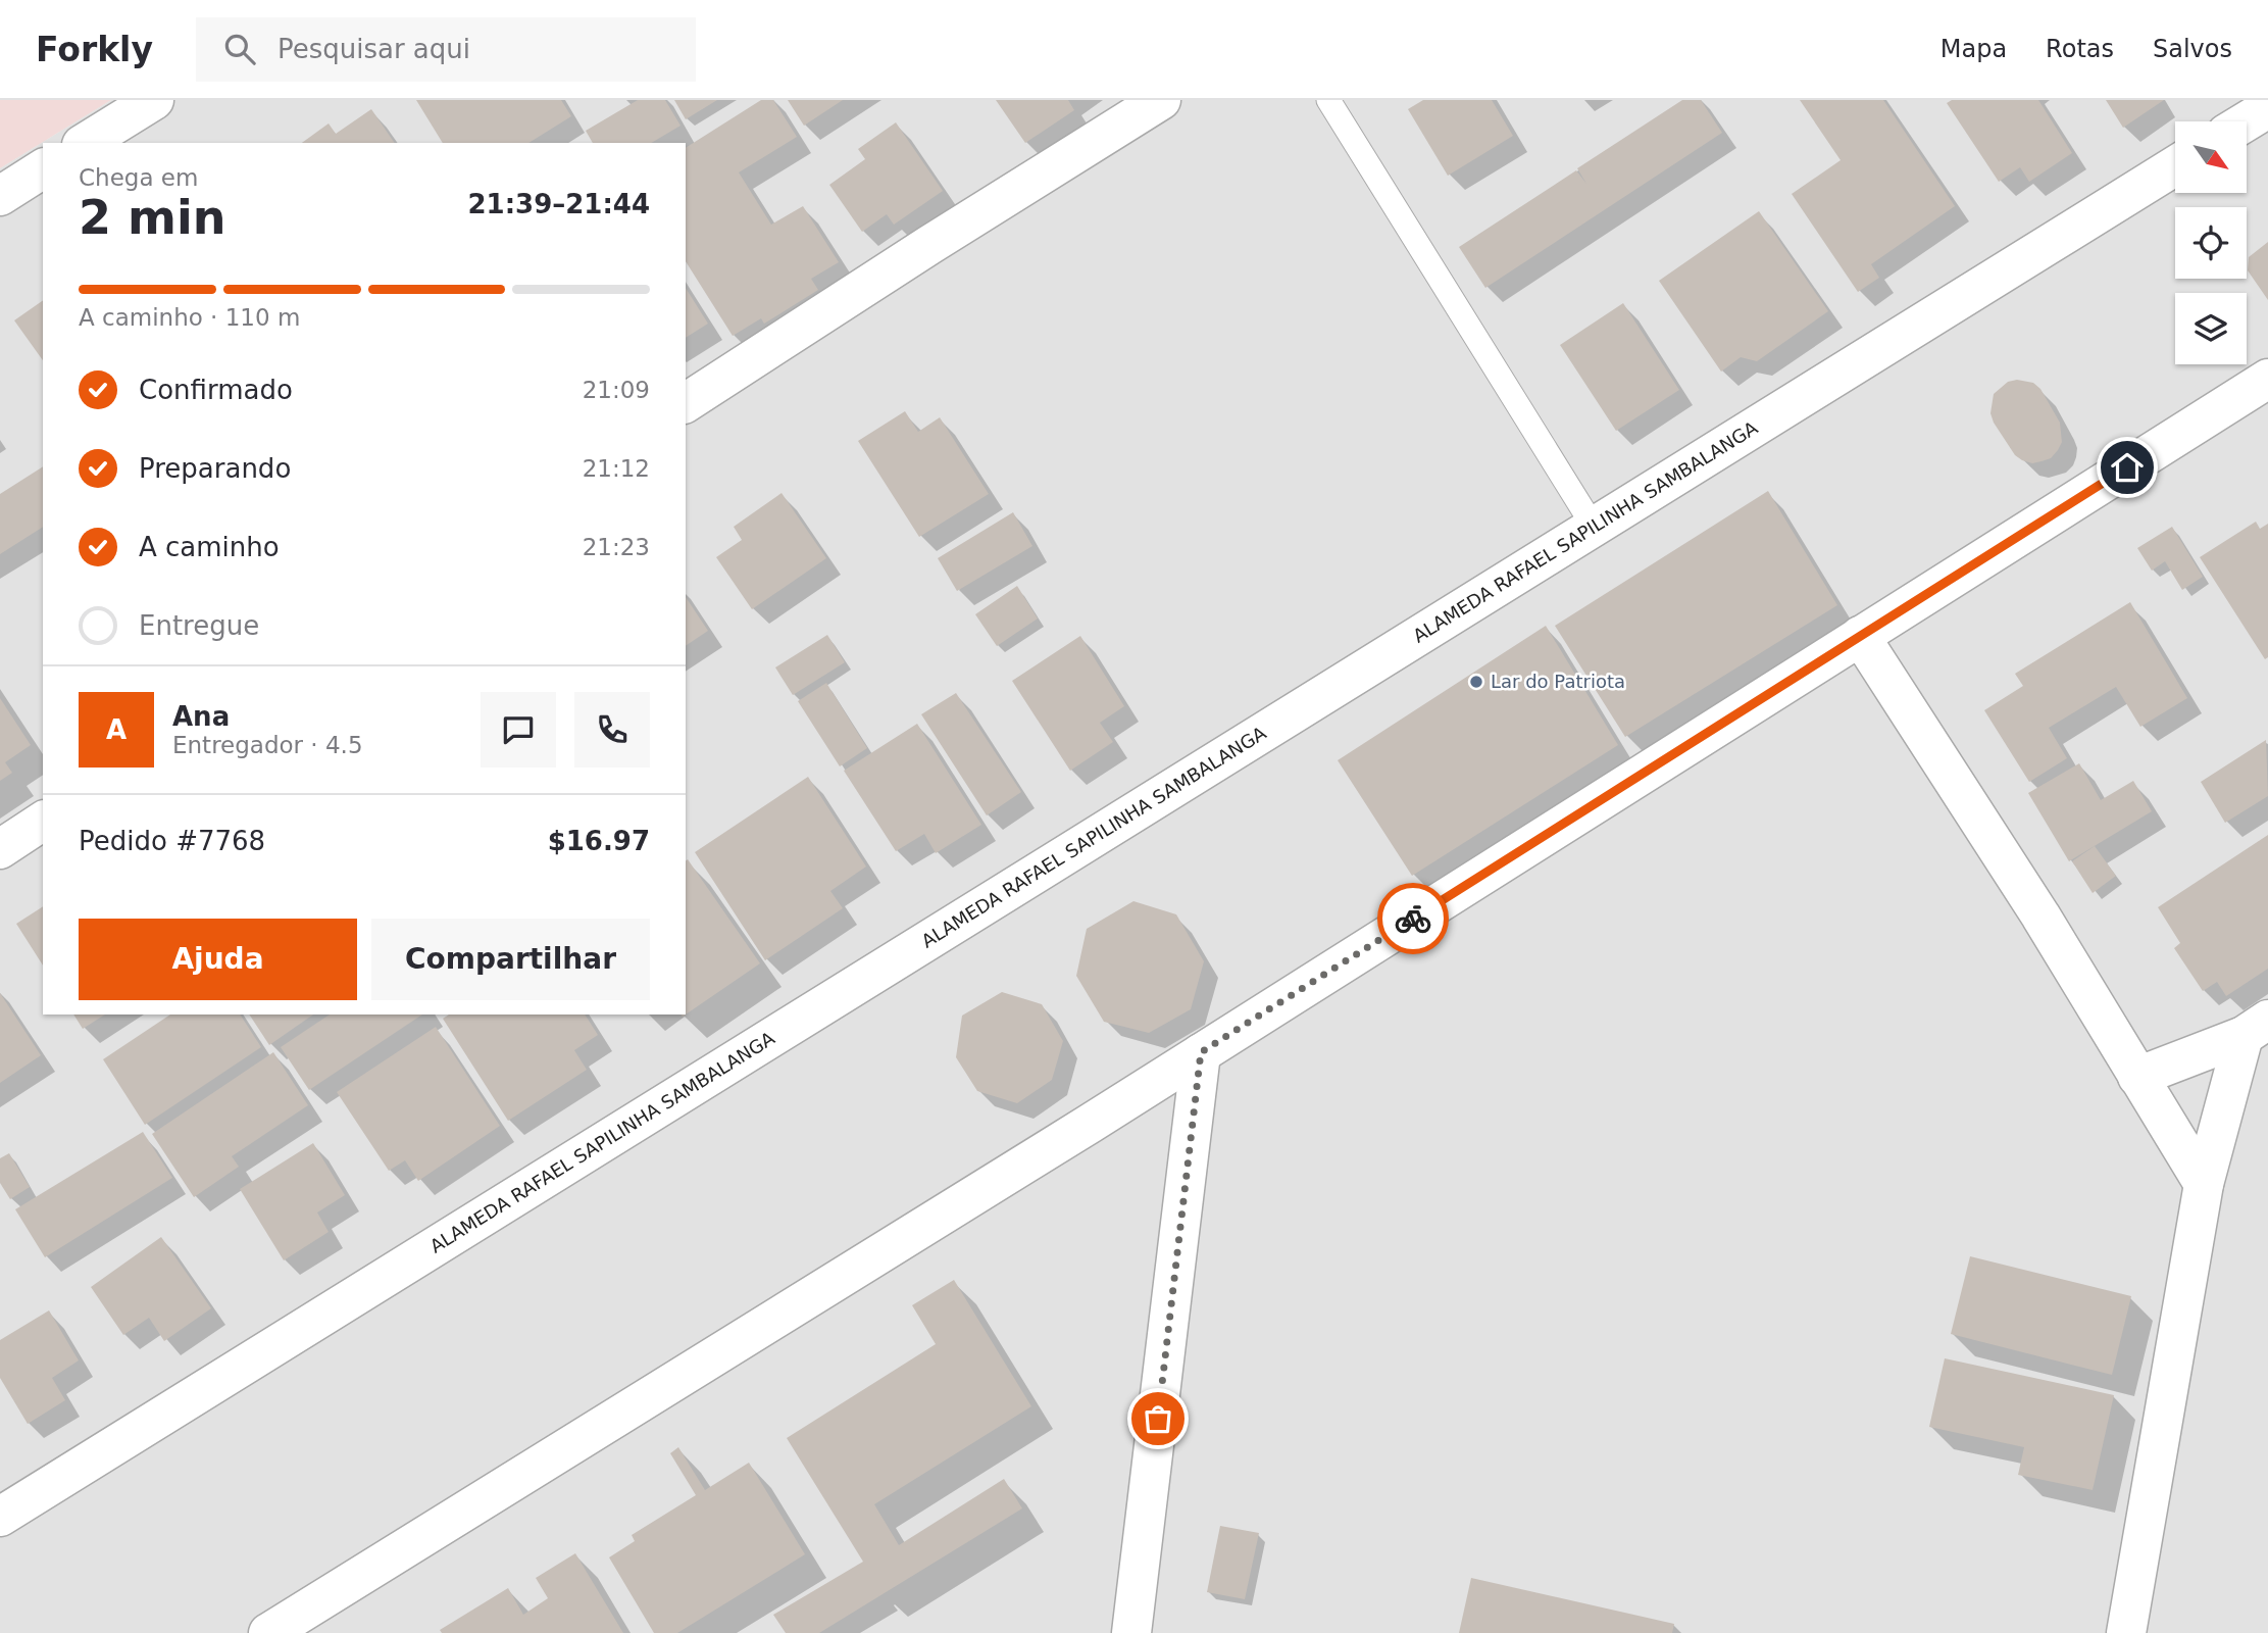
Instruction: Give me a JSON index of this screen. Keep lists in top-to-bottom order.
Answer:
{
  "streets": {
    "street": ["ALAMEDA RAFAEL SAPILINHA SAMBALANGA"]
  },
  "places": ["Lar do Patriota"],
  "north": "bottom right",
  "page": {
    "header": "Forkly",
    "search": "Pesquisar aqui",
    "nav": ["Mapa", "Rotas", "Salvos"],
    "heading": ["2 min", "Chega em", "21:39–21:44"],
    "panel": [
      "Ana",
      "Entregador · 4.5",
      "Pedido #7768",
      "$16.97"
    ],
    "bar": "A caminho · 110 m",
    "list": [
      ["Confirmado", "21:09"],
      ["Preparando", "21:12"],
      ["A caminho", "21:23"],
      "Entregue"
    ],
    "round": "A",
    "buttons": ["Ajuda", "Compartilhar"]
  }
}
